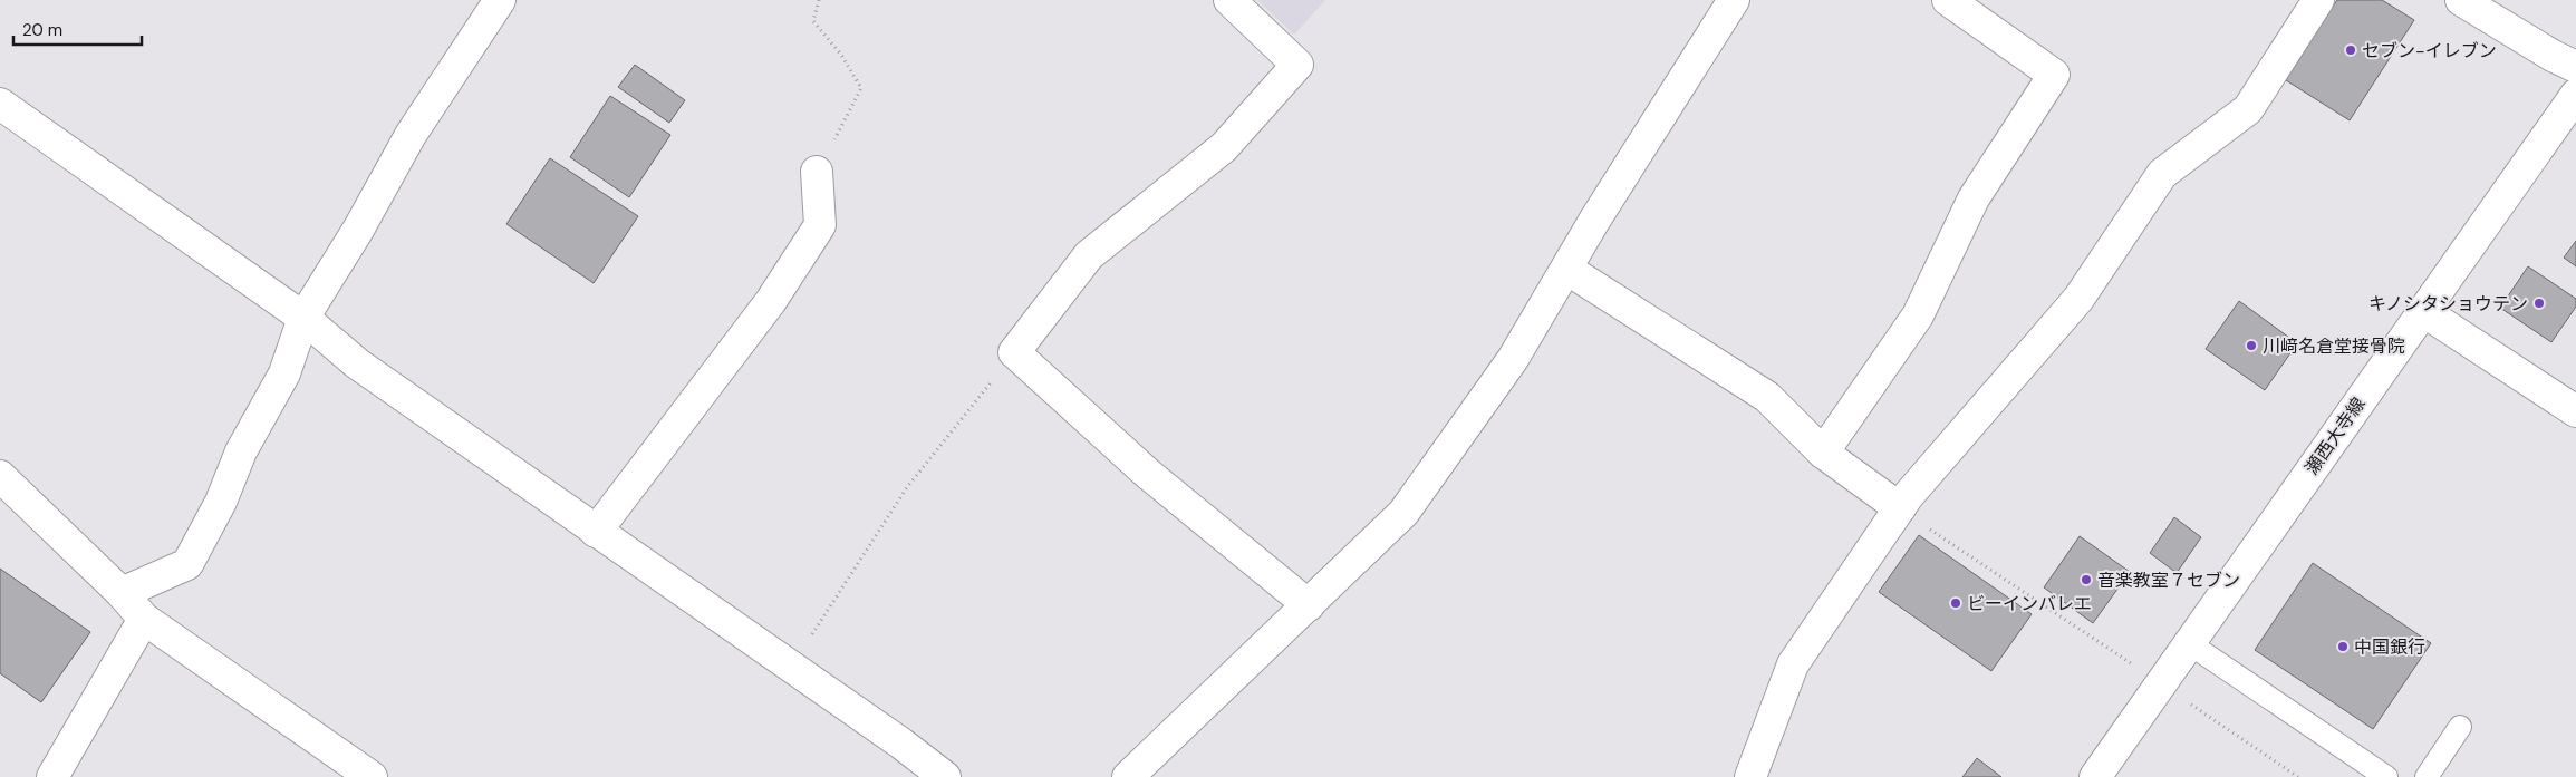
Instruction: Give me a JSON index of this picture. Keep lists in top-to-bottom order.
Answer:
{
  "streets": {
    "street": ["瀬西大寺線"]
  },
  "places": [
    "セブン-イレブン",
    "キノシタショウテン",
    "川﨑名倉堂接骨院",
    "音楽教室７セブン",
    "ビーインバレエ",
    "中国銀行"
  ],
  "scale_bar": "20 m"
}
